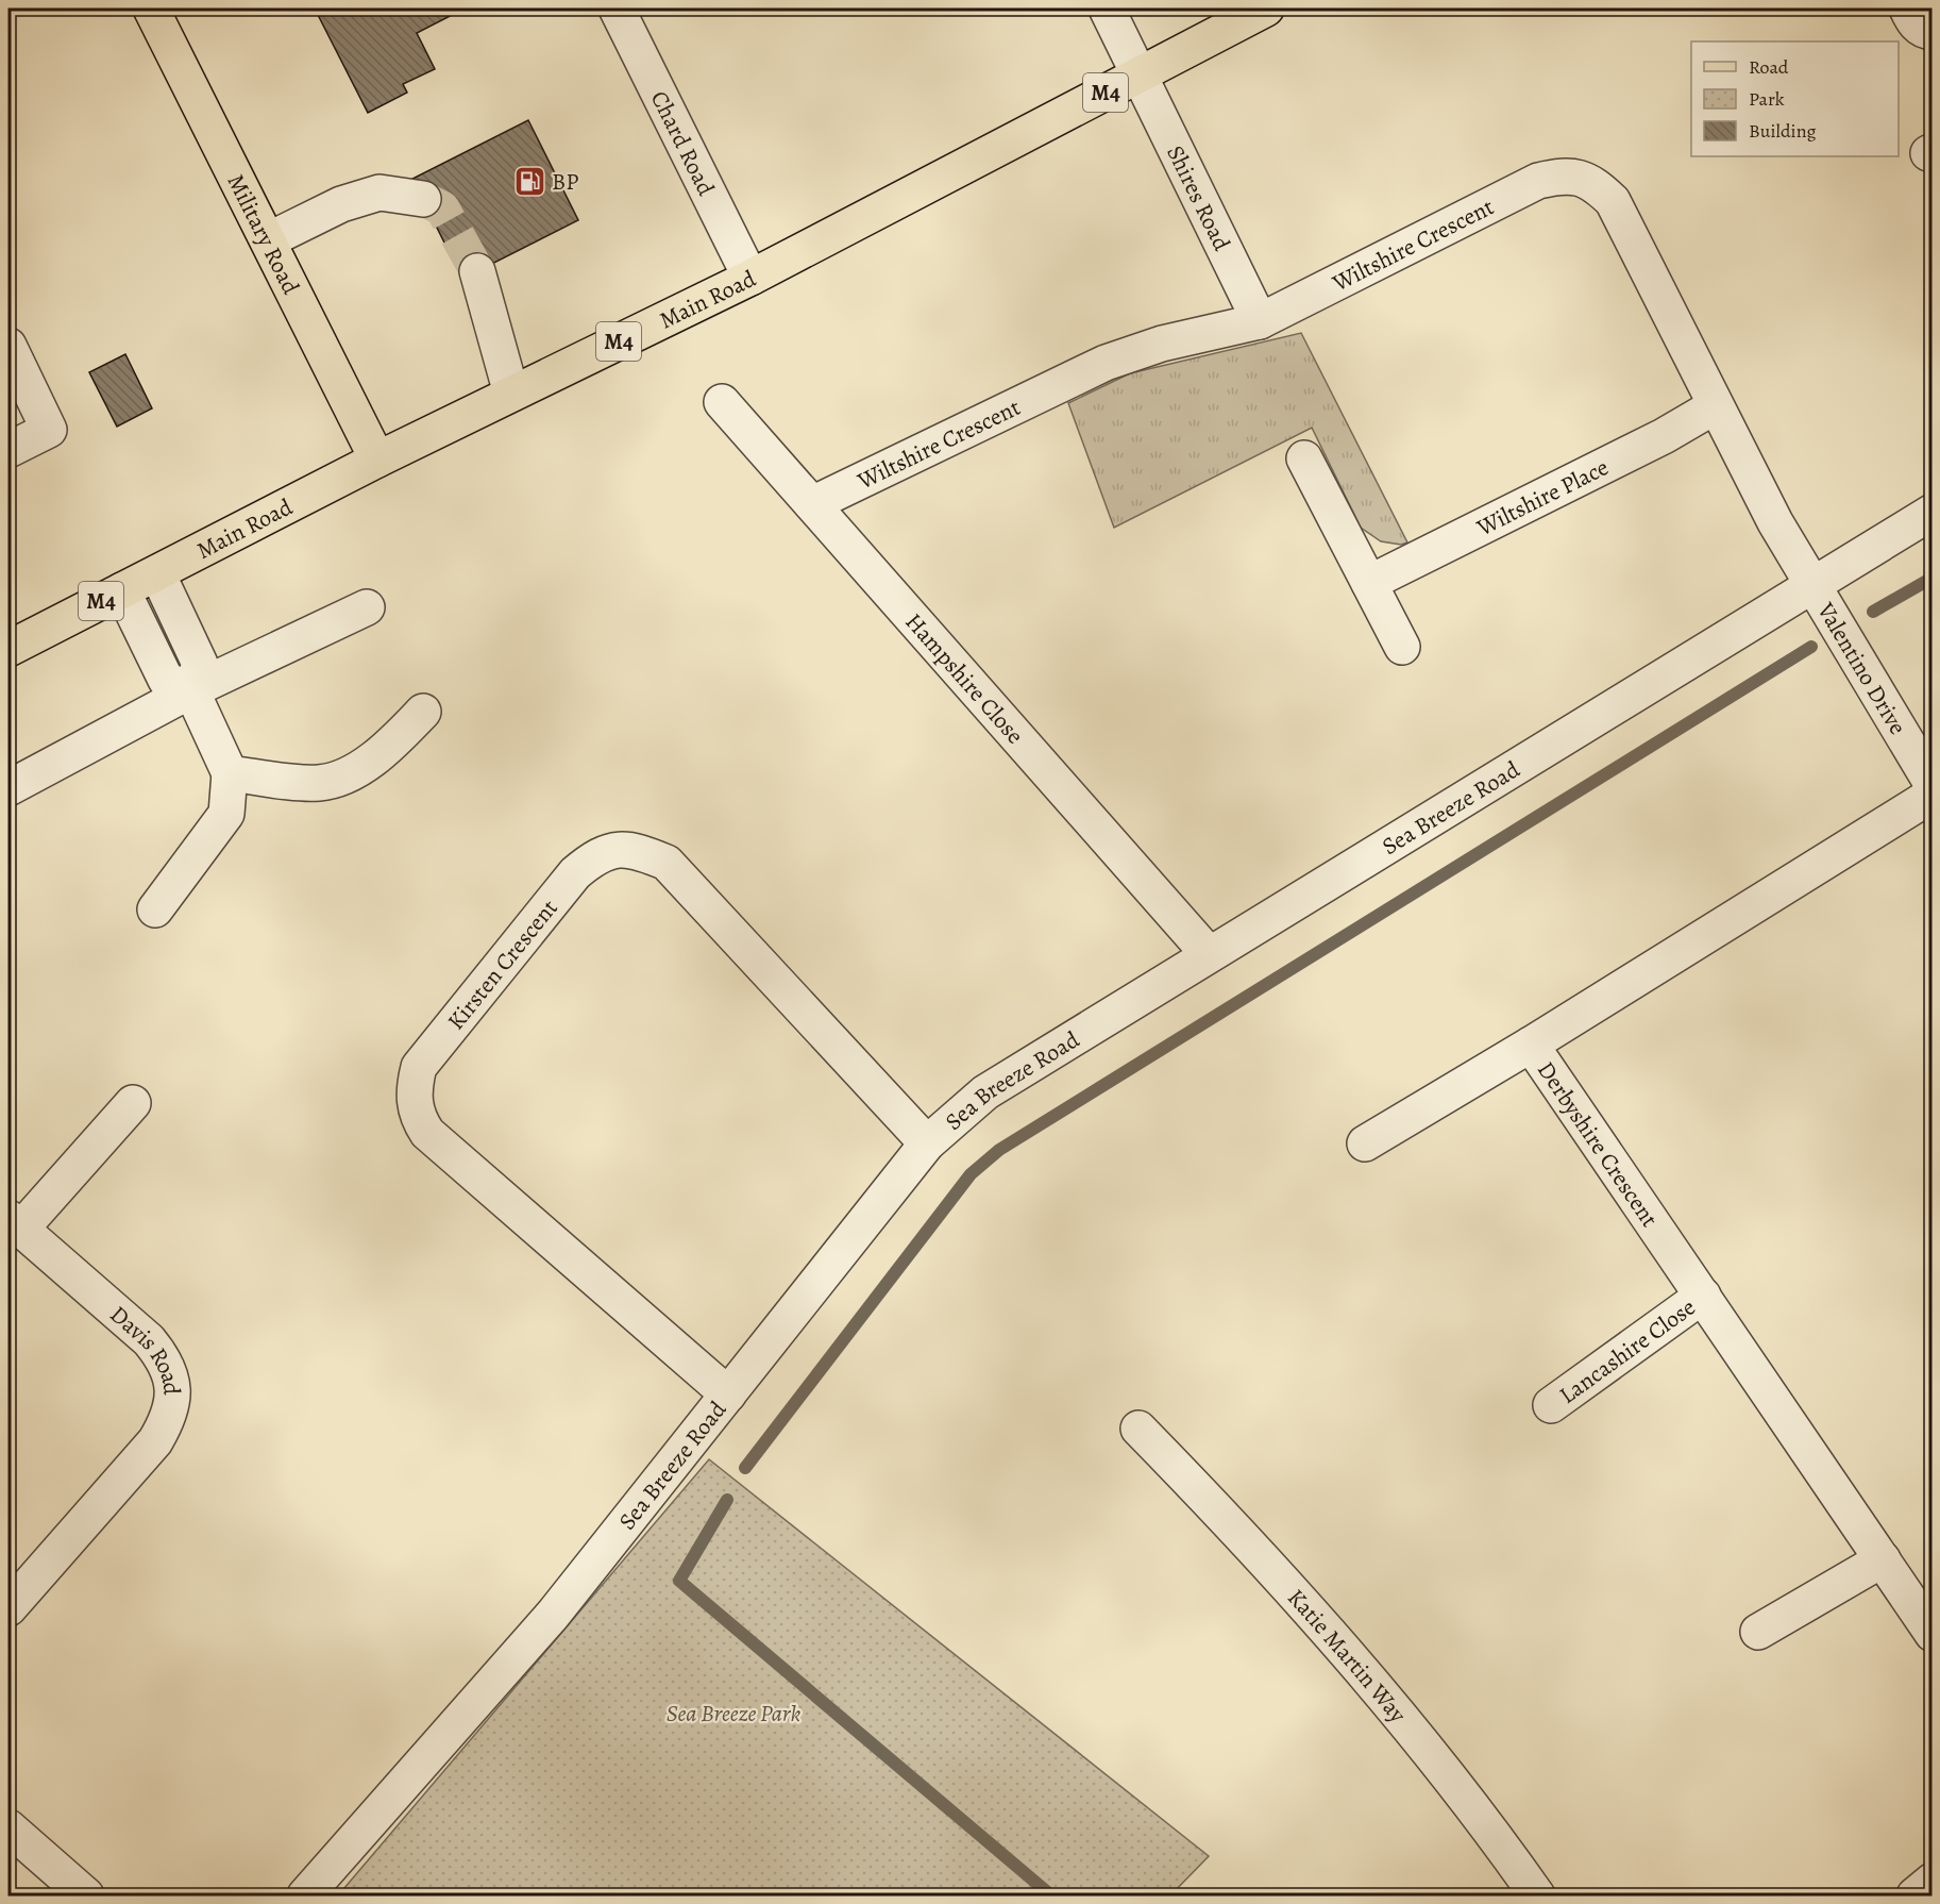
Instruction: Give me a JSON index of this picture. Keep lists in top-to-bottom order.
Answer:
{
  "streets": {
    "main road": ["M4", "Military Road", "Main Road"],
    "street": [
      "Chard Road",
      "Shires Road",
      "Wiltshire Crescent",
      "Wiltshire Place",
      "Valentino Drive",
      "Hampshire Close",
      "Sea Breeze Road",
      "Kirsten Crescent",
      "Derbyshire Crescent",
      "Lancashire Close",
      "Davis Road",
      "Katie Martin Way"
    ]
  },
  "crossings": [
    ["Chard Road", "Main Road"],
    ["Shires Road", "Wiltshire Crescent"],
    ["Shires Road", "Main Road"],
    ["Military Road", "Main Road"],
    ["Wiltshire Crescent", "Wiltshire Place"],
    ["Wiltshire Crescent", "Valentino Drive"],
    ["Wiltshire Crescent", "Hampshire Close"],
    ["Wiltshire Crescent", "Sea Breeze Road"],
    ["Valentino Drive", "Sea Breeze Road"],
    ["Hampshire Close", "Sea Breeze Road"],
    ["Sea Breeze Road", "Kirsten Crescent"],
    ["Derbyshire Crescent", "Lancashire Close"]
  ],
  "parks": ["Sea Breeze Park"],
  "places": {
    "fuel station": ["BP"]
  },
  "legend": ["Road", "Park", "Building"]
}
